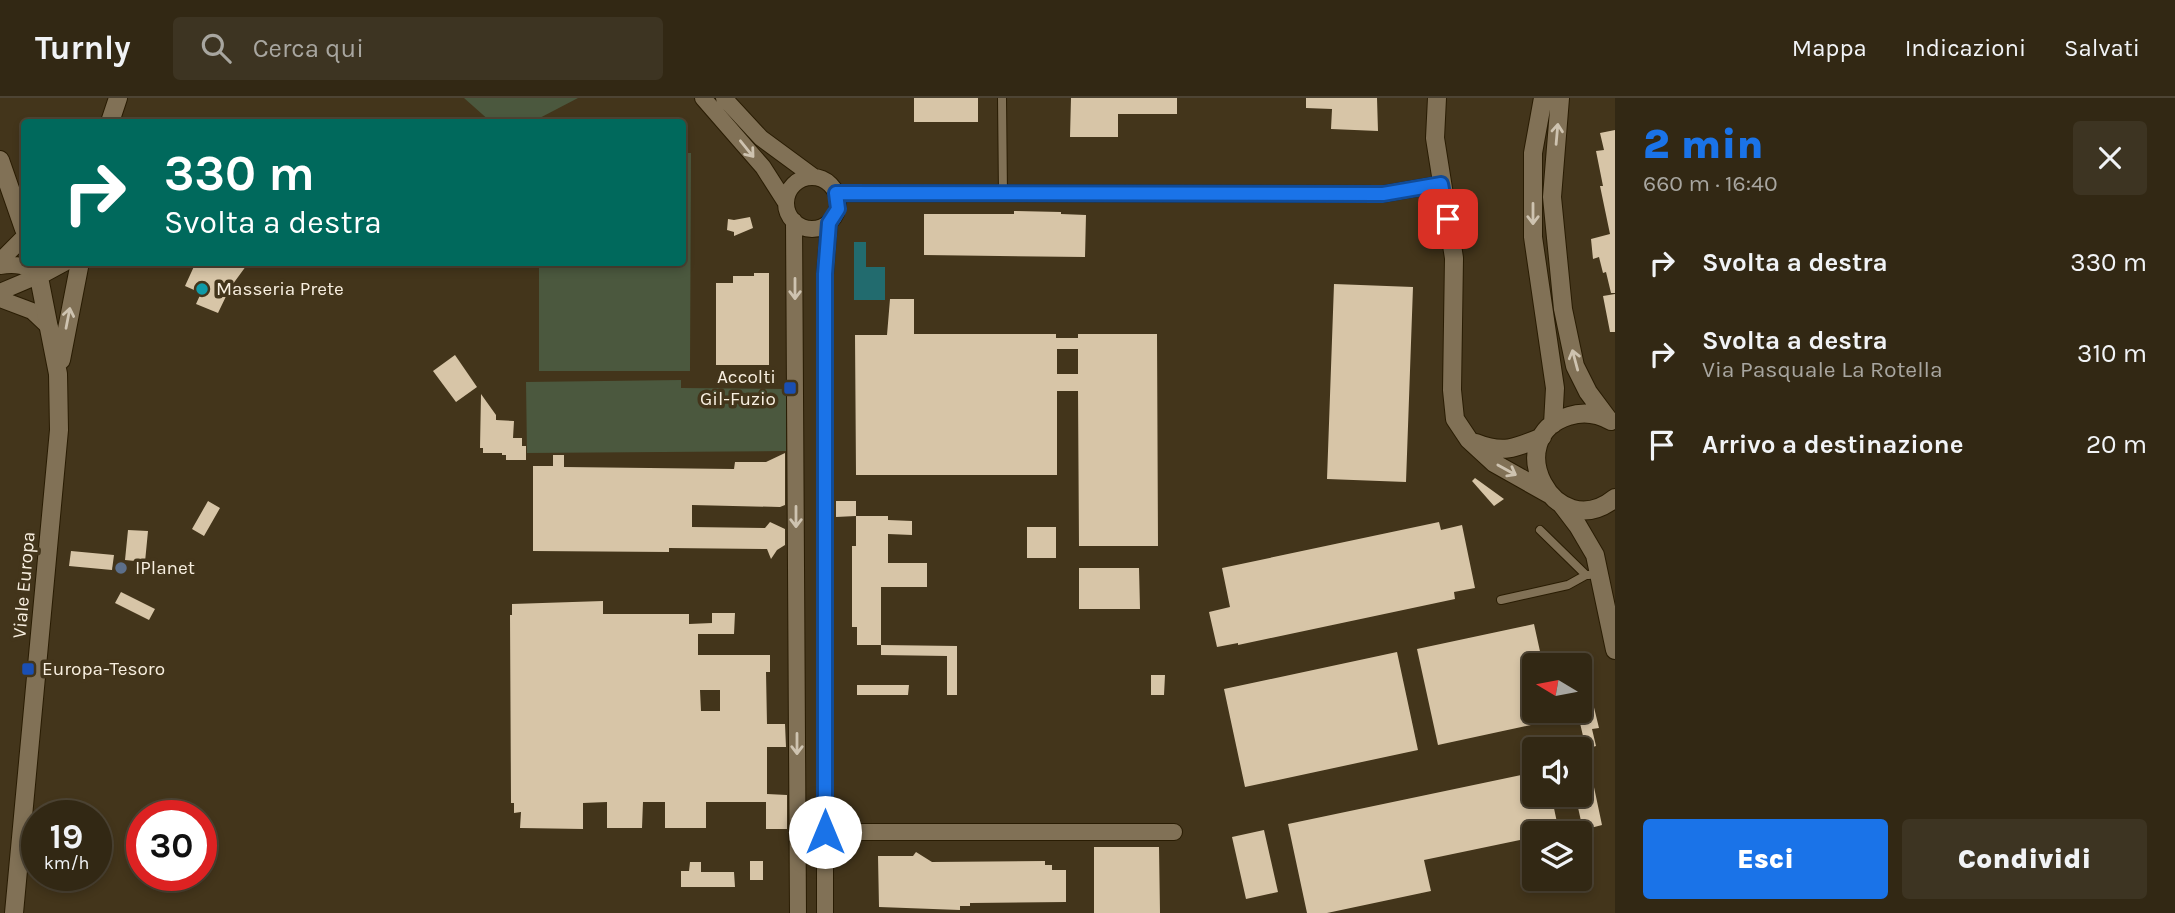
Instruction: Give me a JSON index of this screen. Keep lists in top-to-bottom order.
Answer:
{
  "streets": {
    "street": ["Viale Europa"]
  },
  "places": {
    "other": ["Masseria Prete", "IPlanet"],
    "transit": ["Accolti Gil-Fuzio", "Europa-Tesoro"]
  },
  "north": "left",
  "page": {
    "header": "Turnly",
    "search": "Cerca qui",
    "nav": ["Mappa", "Indicazioni", "Salvati"],
    "heading": ["2 min", "660 m · 16:40"],
    "turn": ["330 m", "Svolta a destra"],
    "list": [
      {
        "name": "Svolta a destra",
        "value": "330 m"
      },
      {
        "name": "Svolta a destra",
        "note": "Via Pasquale La Rotella",
        "value": "310 m"
      },
      {
        "name": "Arrivo a destinazione",
        "value": "20 m"
      }
    ],
    "speed": "19 km/h",
    "limit": "30",
    "buttons": ["Esci", "Condividi"]
  }
}
